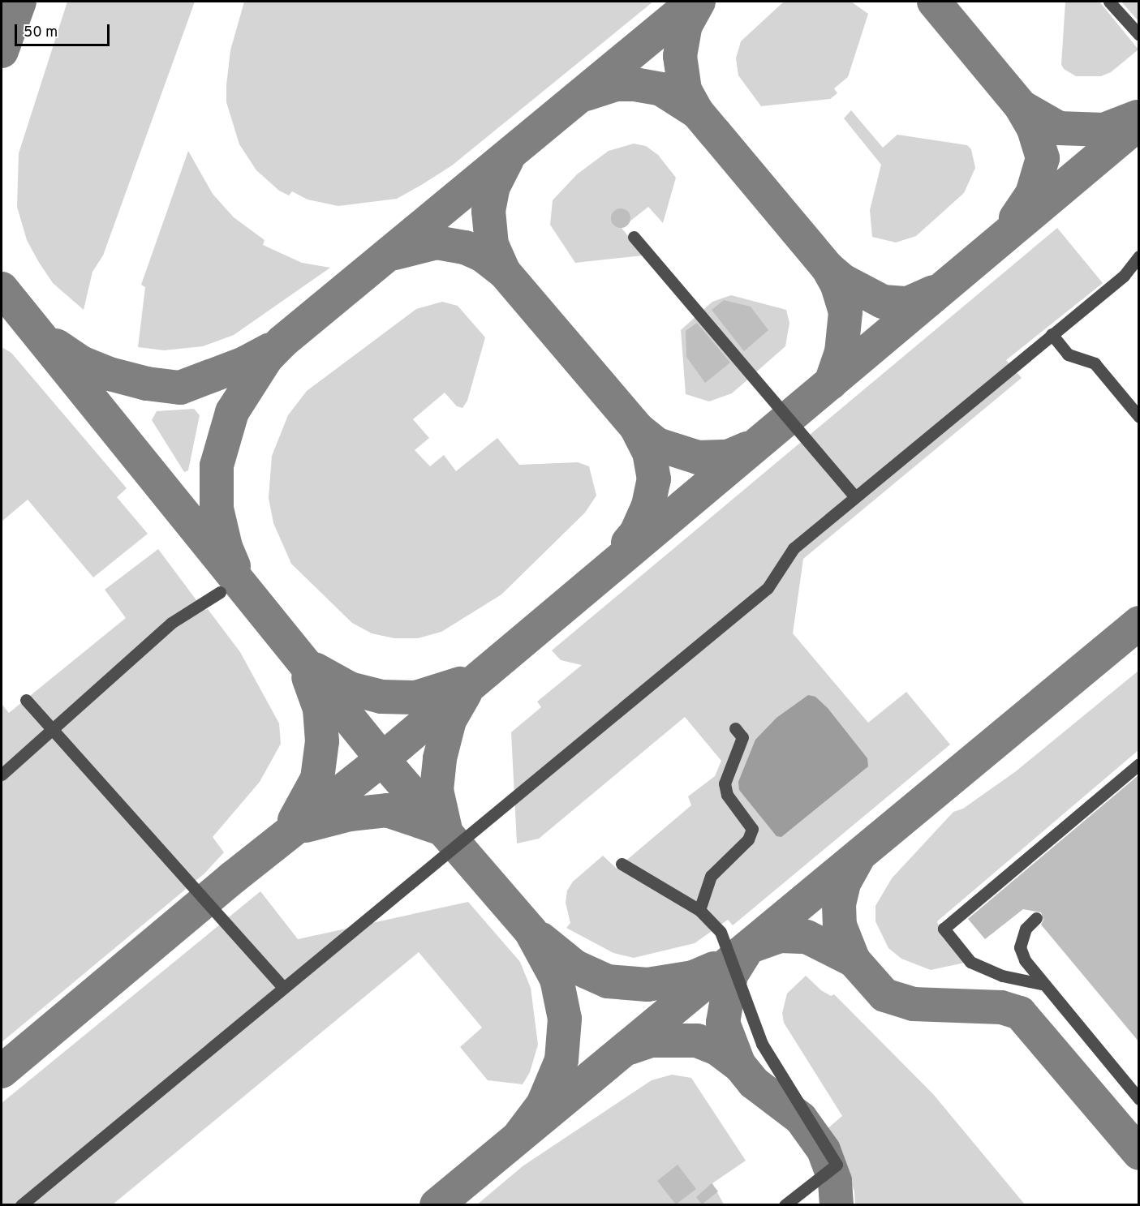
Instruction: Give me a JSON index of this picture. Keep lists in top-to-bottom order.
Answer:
{
  "scale_bar": "50 m"
}
